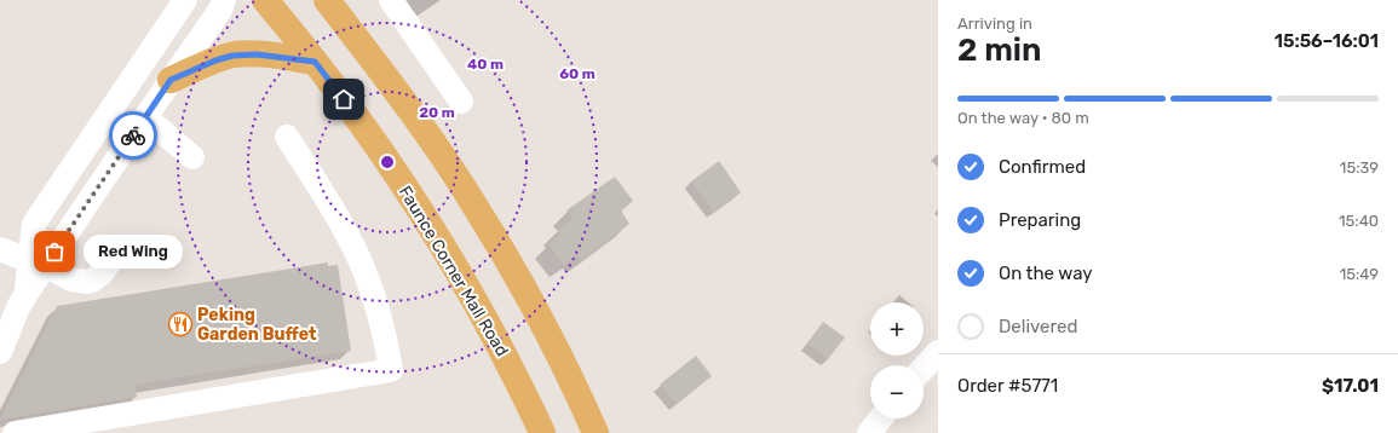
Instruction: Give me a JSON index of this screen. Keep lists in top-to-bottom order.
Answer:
{
  "streets": {
    "main road": ["Faunce Corner Mall Road"]
  },
  "places": {
    "other": ["Red Wing"],
    "restaurant": ["Peking Garden Buffet"]
  },
  "page": {
    "heading": ["2 min", "Arriving in", "15:56–16:01"],
    "panel": ["Order #5771", "$17.01"],
    "bar": "On the way · 80 m",
    "list": [
      ["Confirmed", "15:39"],
      ["Preparing", "15:40"],
      ["On the way", "15:49"],
      "Delivered"
    ],
    "bubble": "Red Wing",
    "map_buttons": ["+", "−"]
  },
  "rings": ["40 m", "60 m", "20 m"]
}
